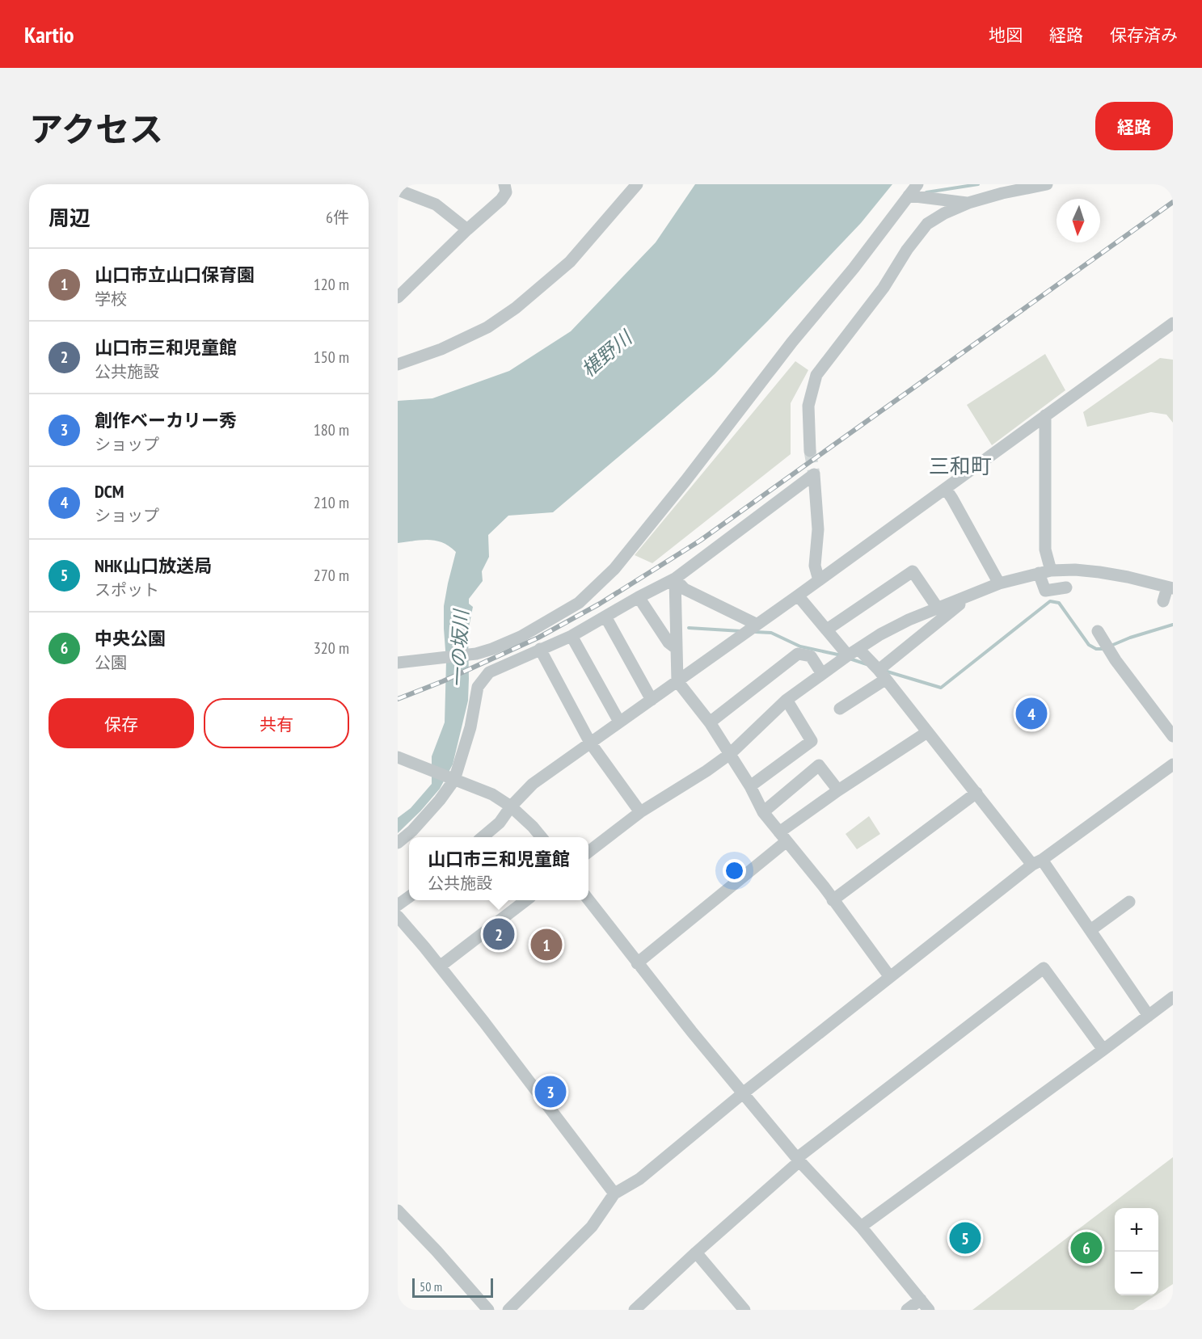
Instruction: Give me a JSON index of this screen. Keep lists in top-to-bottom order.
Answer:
{
  "districts": ["三和町"],
  "water": ["椹野川", "一の坂川"],
  "scale_bar": "50 m",
  "north": "bottom",
  "page": {
    "header": "Kartio",
    "nav": ["地図", "経路", "保存済み"],
    "title": "アクセス",
    "buttons": [
      "経路",
      ["保存", "共有"]
    ],
    "heading": ["周辺", "6件"],
    "list": [
      {
        "mark": "1",
        "name": "山口市立山口保育園",
        "note": "学校",
        "value": "120 m"
      },
      {
        "mark": "2",
        "name": "山口市三和児童館",
        "note": "公共施設",
        "value": "150 m"
      },
      {
        "mark": "3",
        "name": "創作ベーカリー秀",
        "note": "ショップ",
        "value": "180 m"
      },
      {
        "mark": "4",
        "name": "DCM",
        "note": "ショップ",
        "value": "210 m"
      },
      {
        "mark": "5",
        "name": "NHK山口放送局",
        "note": "スポット",
        "value": "270 m"
      },
      {
        "mark": "6",
        "name": "中央公園",
        "note": "公園",
        "value": "320 m"
      }
    ],
    "pins": [
      "4",
      "2",
      "1",
      "3",
      "5",
      "6"
    ],
    "popup": ["山口市三和児童館", "公共施設"],
    "map_buttons": ["+", "−"],
    "scale": "50 m"
  }
}
